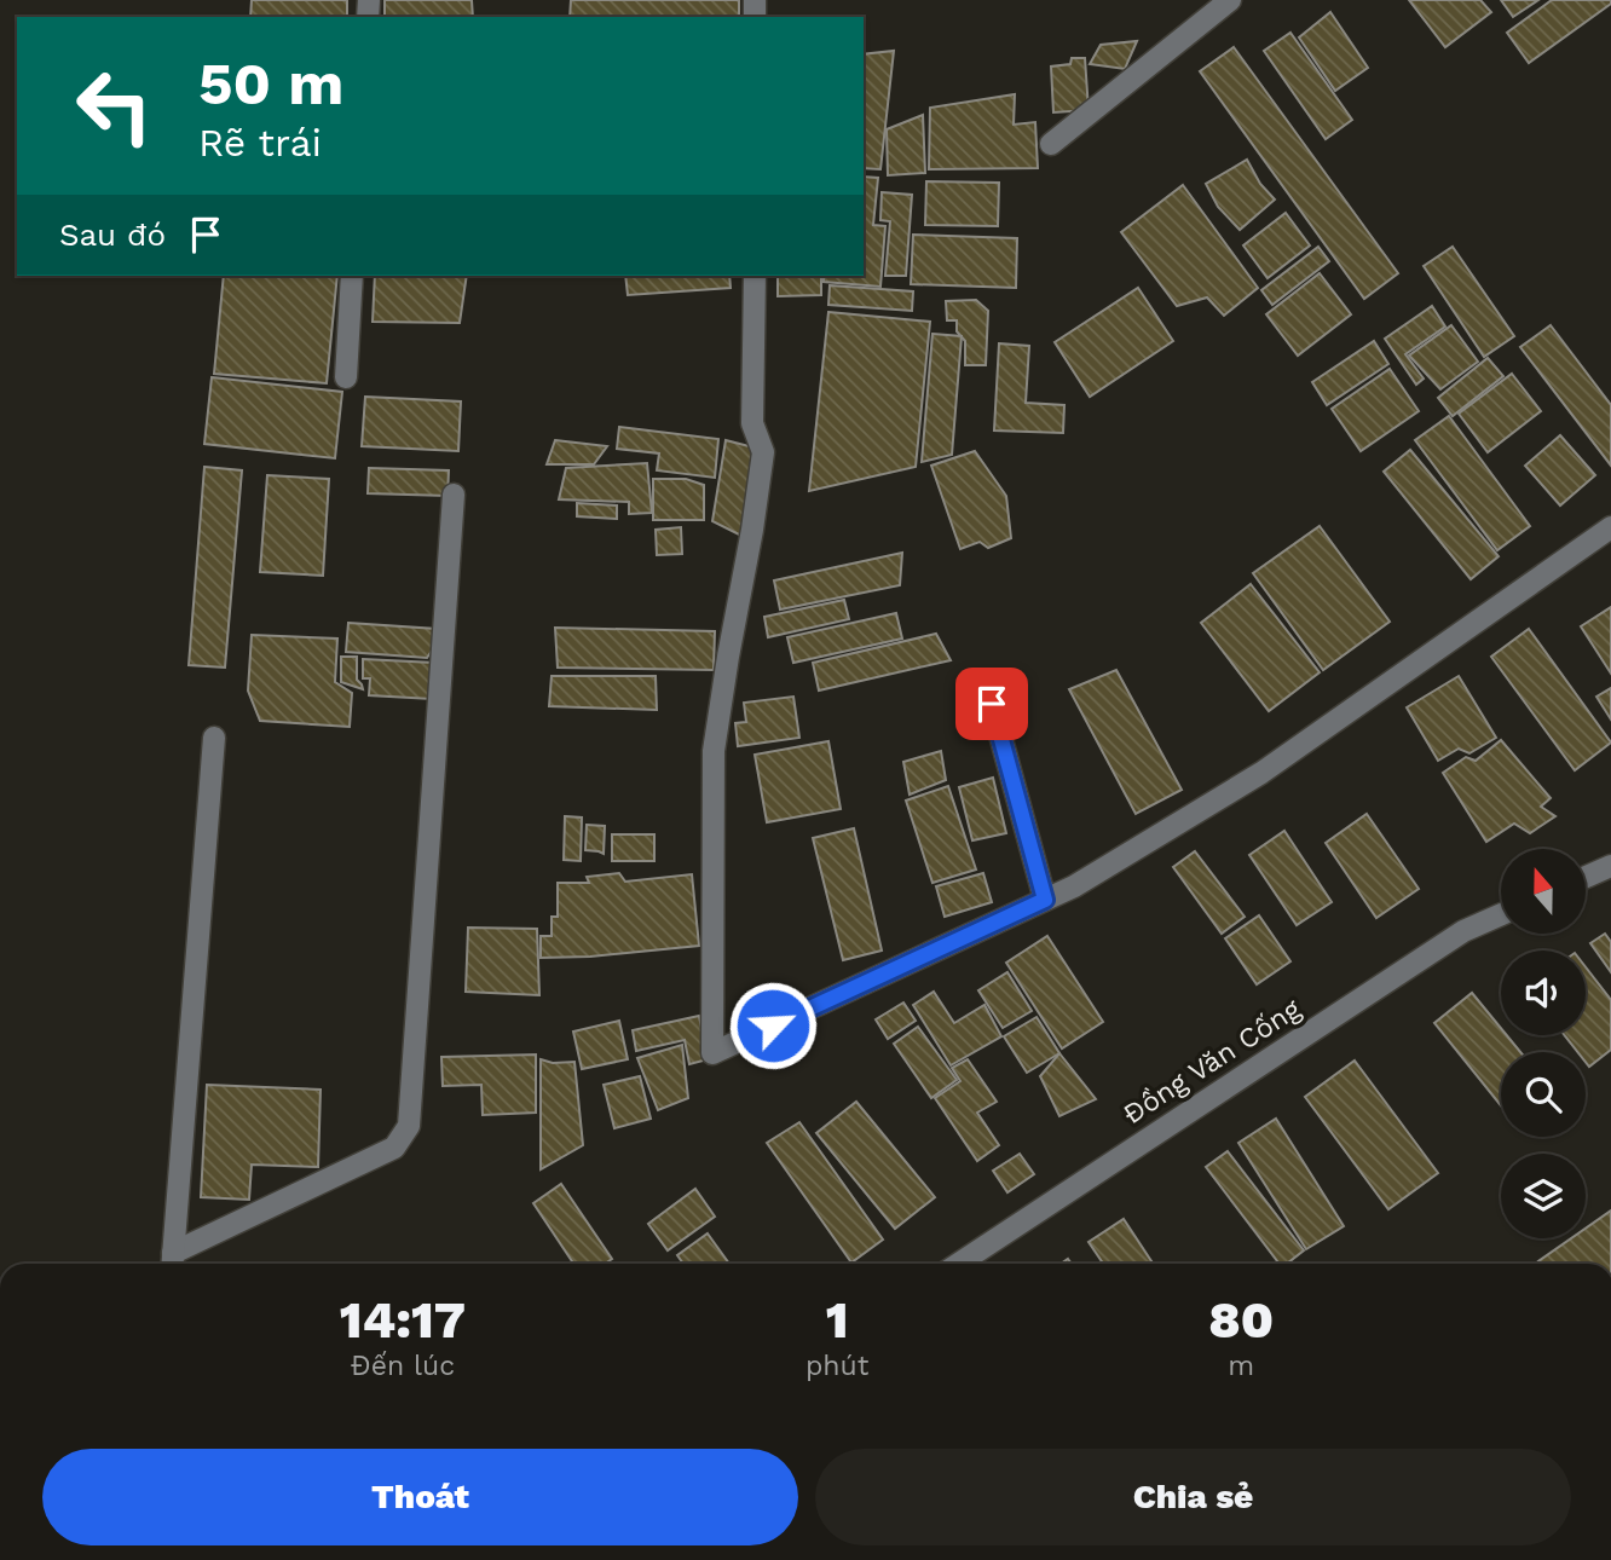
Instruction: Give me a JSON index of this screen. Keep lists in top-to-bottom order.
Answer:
{
  "streets": {
    "street": ["Đồng Văn Cống"]
  },
  "north": "top",
  "page": {
    "turn": ["50 m", "Rẽ trái"],
    "then": "Sau đó",
    "eta": [
      "14:17",
      "Đến lúc",
      "1",
      "phút",
      "80",
      "m"
    ],
    "buttons": ["Thoát", "Chia sẻ"]
  }
}
